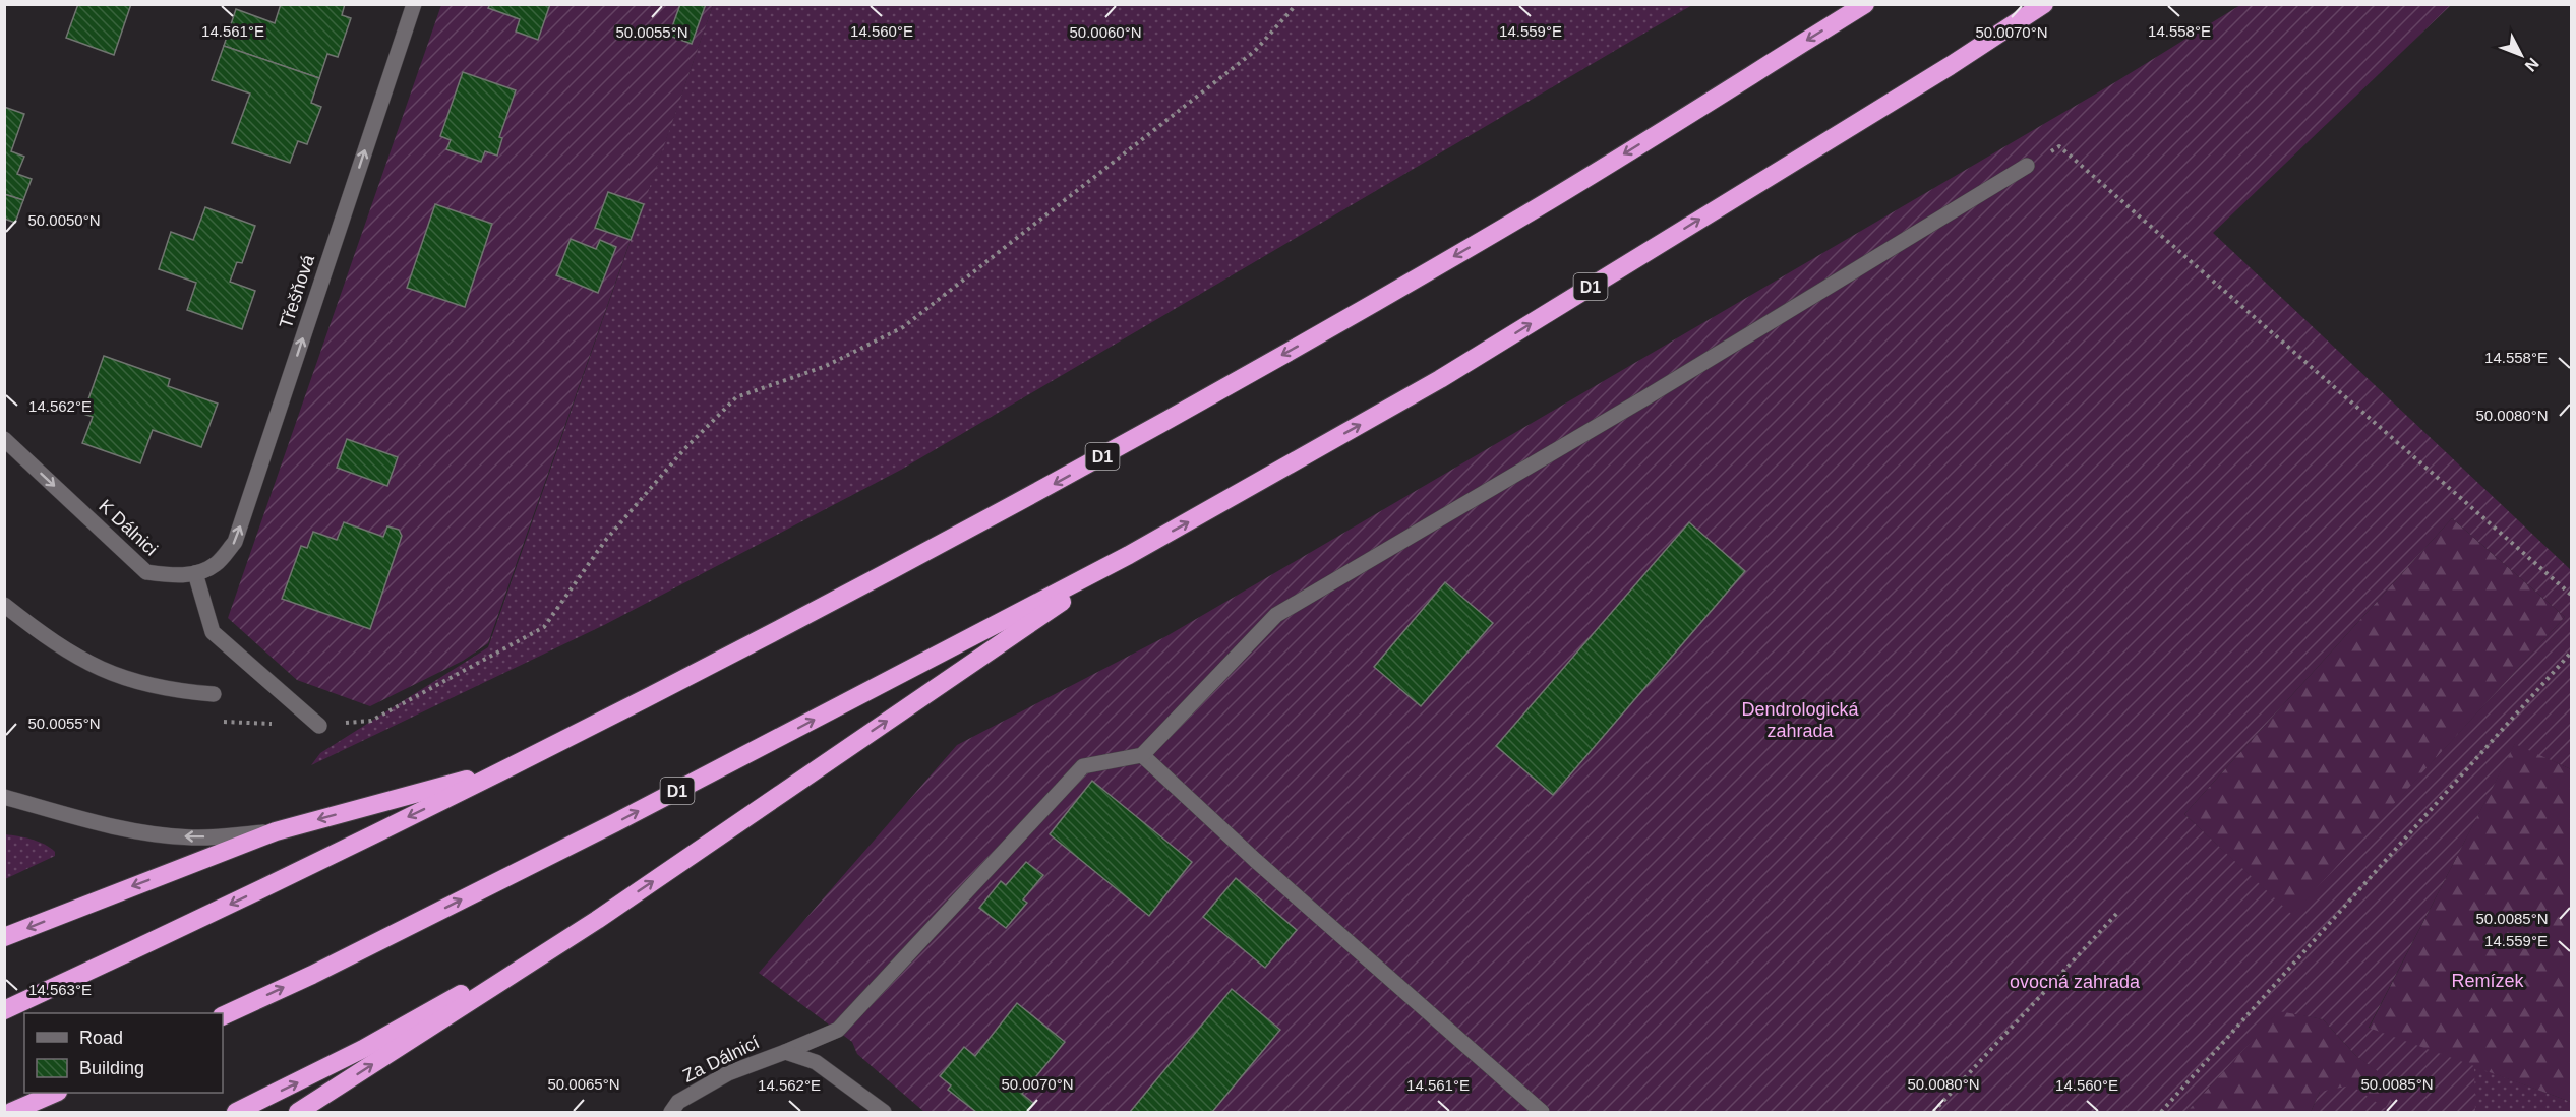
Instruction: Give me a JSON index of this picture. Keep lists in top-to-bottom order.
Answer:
{
  "streets": {
    "highway": ["D1"],
    "street": ["Třešňová", "K Dálnici", "Za Dálnicí"]
  },
  "crossings": [
    ["Třešňová", "K Dálnici"]
  ],
  "one_way": ["Třešňová"],
  "parks": ["Dendrologická zahrada", "Remízek", "ovocná zahrada"],
  "legend": ["Road", "Building"],
  "north": "bottom right",
  "coordinates": [
    "14.561°E",
    "14.560°E",
    "14.558°E",
    "14.559°E",
    "50.0055°N",
    "50.0060°N",
    "50.0070°N",
    "50.0050°N",
    "14.562°E",
    "50.0080°N",
    "50.0085°N",
    "14.563°E",
    "50.0065°N"
  ]
}
